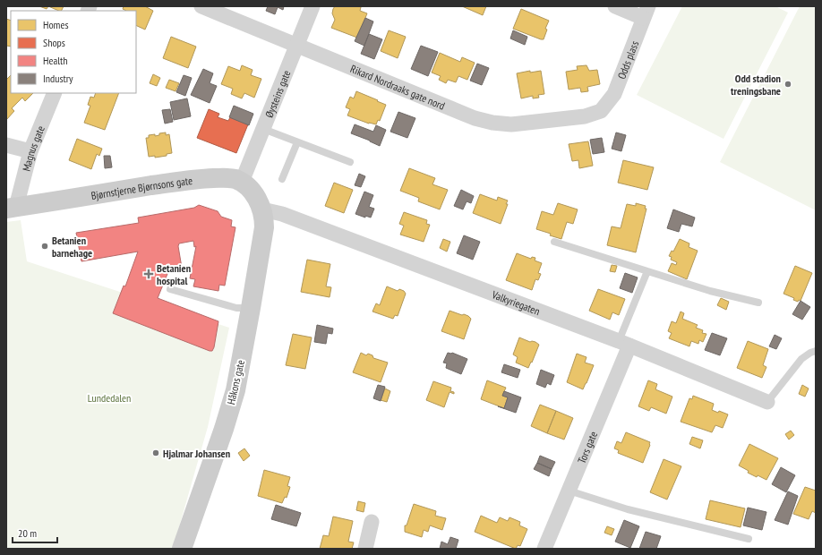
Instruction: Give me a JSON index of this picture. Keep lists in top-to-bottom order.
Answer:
{
  "streets": {
    "street": [
      "Odds plass",
      "Rikard Nordraaks gate nord",
      "Øysteins gate",
      "Magnus gate",
      "Bjørnstjerne Bjørnsons gate",
      "Valkyriegaten",
      "Håkons gate",
      "Tors gate"
    ]
  },
  "crossings": [
    ["Odds plass", "Rikard Nordraaks gate nord"],
    ["Rikard Nordraaks gate nord", "Øysteins gate"],
    ["Øysteins gate", "Bjørnstjerne Bjørnsons gate"],
    ["Magnus gate", "Bjørnstjerne Bjørnsons gate"],
    ["Valkyriegaten", "Håkons gate"],
    ["Valkyriegaten", "Tors gate"]
  ],
  "parks": ["Lundedalen"],
  "places": {
    "other": ["Odd stadion treningsbane", "Betanien barnehage", "Hjalmar Johansen"],
    "health": ["Betanien hospital"]
  },
  "legend": [
    "Homes",
    "Shops",
    "Health",
    "Industry"
  ],
  "scale_bar": "20 m"
}
